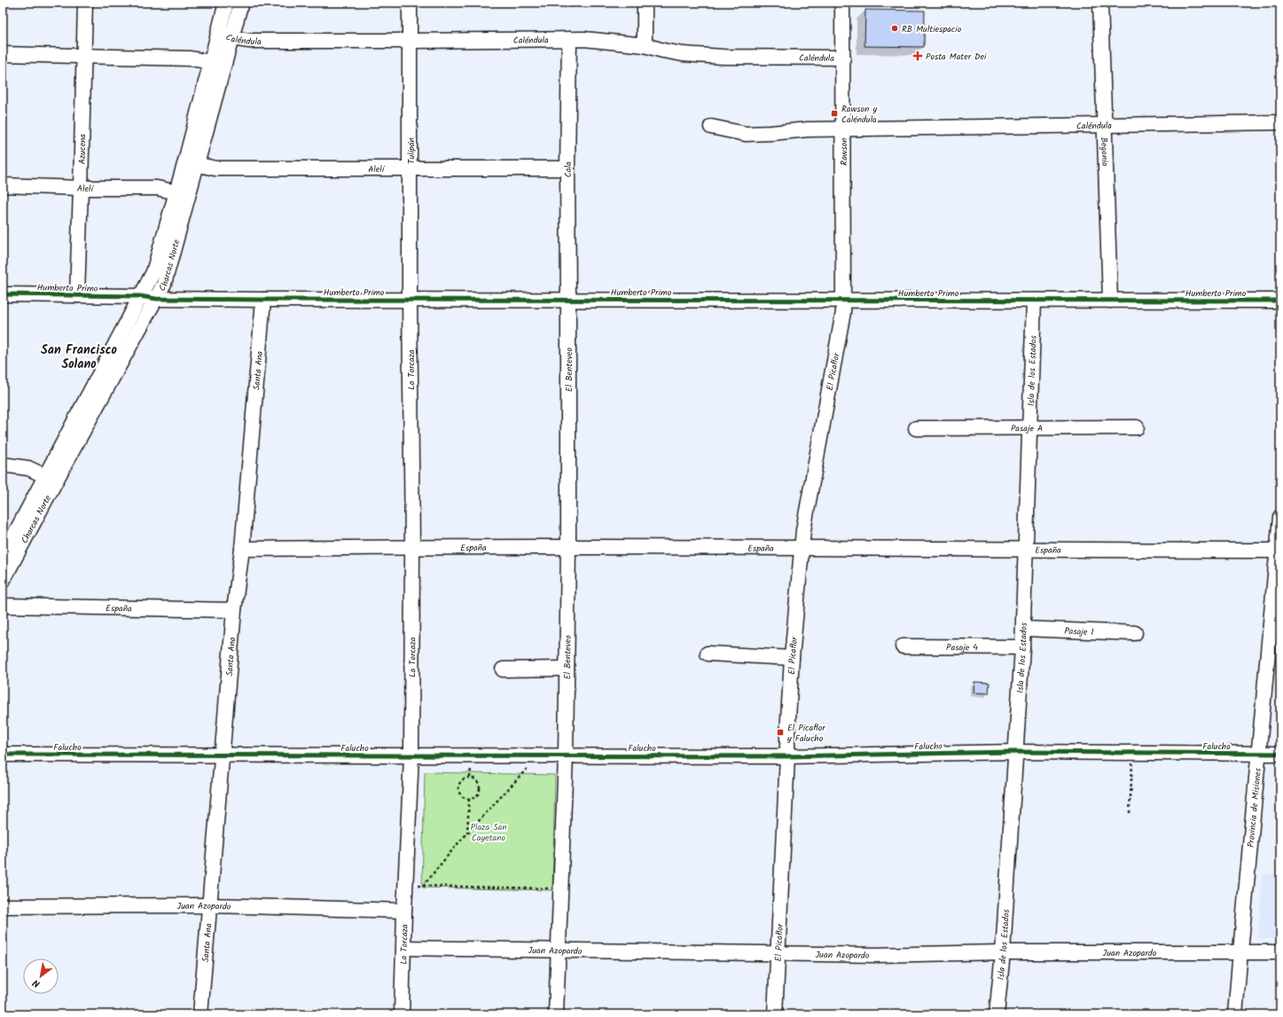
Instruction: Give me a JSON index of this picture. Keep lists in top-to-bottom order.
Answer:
{
  "streets": {
    "street": [
      "Caléndula",
      "Azucena",
      "Tulipán",
      "Rawson",
      "Begonia",
      "Alelí",
      "Cala",
      "Charcas Norte",
      "Humberto Primo",
      "La Torcaza",
      "El Benteveo",
      "Santa Ana",
      "Isla de los Estados",
      "El Picaflor",
      "Pasaje A",
      "España",
      "Pasaje 1",
      "Pasaje 4",
      "Falucho",
      "Provincia de Misiones",
      "Juan Azopardo"
    ]
  },
  "crossings": [
    ["Caléndula", "Tulipán"],
    ["Caléndula", "Rawson"],
    ["Caléndula", "Begonia"],
    ["Caléndula", "Cala"],
    ["Caléndula", "Charcas Norte"],
    ["Azucena", "Alelí"],
    ["Azucena", "Humberto Primo"],
    ["Tulipán", "Alelí"],
    ["Tulipán", "Humberto Primo"],
    ["Tulipán", "La Torcaza"],
    ["Rawson", "Humberto Primo"],
    ["Rawson", "El Picaflor"],
    ["Begonia", "Humberto Primo"],
    ["Alelí", "Cala"],
    ["Alelí", "Charcas Norte"],
    ["Cala", "Humberto Primo"],
    ["Cala", "El Benteveo"],
    ["Charcas Norte", "Humberto Primo"],
    ["Humberto Primo", "La Torcaza"],
    ["Humberto Primo", "El Benteveo"],
    ["Humberto Primo", "Santa Ana"],
    ["Humberto Primo", "Isla de los Estados"],
    ["Humberto Primo", "El Picaflor"],
    ["La Torcaza", "España"],
    ["La Torcaza", "Falucho"],
    ["La Torcaza", "Juan Azopardo"],
    ["El Benteveo", "España"],
    ["El Benteveo", "Falucho"],
    ["El Benteveo", "Juan Azopardo"],
    ["Santa Ana", "España"],
    ["Santa Ana", "Falucho"],
    ["Santa Ana", "Juan Azopardo"],
    ["Isla de los Estados", "Pasaje A"],
    ["Isla de los Estados", "España"],
    ["Isla de los Estados", "Pasaje 1"],
    ["Isla de los Estados", "Pasaje 4"],
    ["Isla de los Estados", "Falucho"],
    ["Isla de los Estados", "Juan Azopardo"],
    ["El Picaflor", "España"],
    ["El Picaflor", "Falucho"],
    ["El Picaflor", "Juan Azopardo"],
    ["España", "Provincia de Misiones"],
    ["Falucho", "Provincia de Misiones"],
    ["Provincia de Misiones", "Juan Azopardo"]
  ],
  "districts": ["San Francisco Solano"],
  "parks": ["Plaza San Cayetano"],
  "places": {
    "other": ["RB Multiespacio"],
    "health": ["Posta Mater Dei"],
    "transit": ["Rawson y Caléndula", "El Picaflor y Falucho"]
  },
  "north": "bottom left"
}
